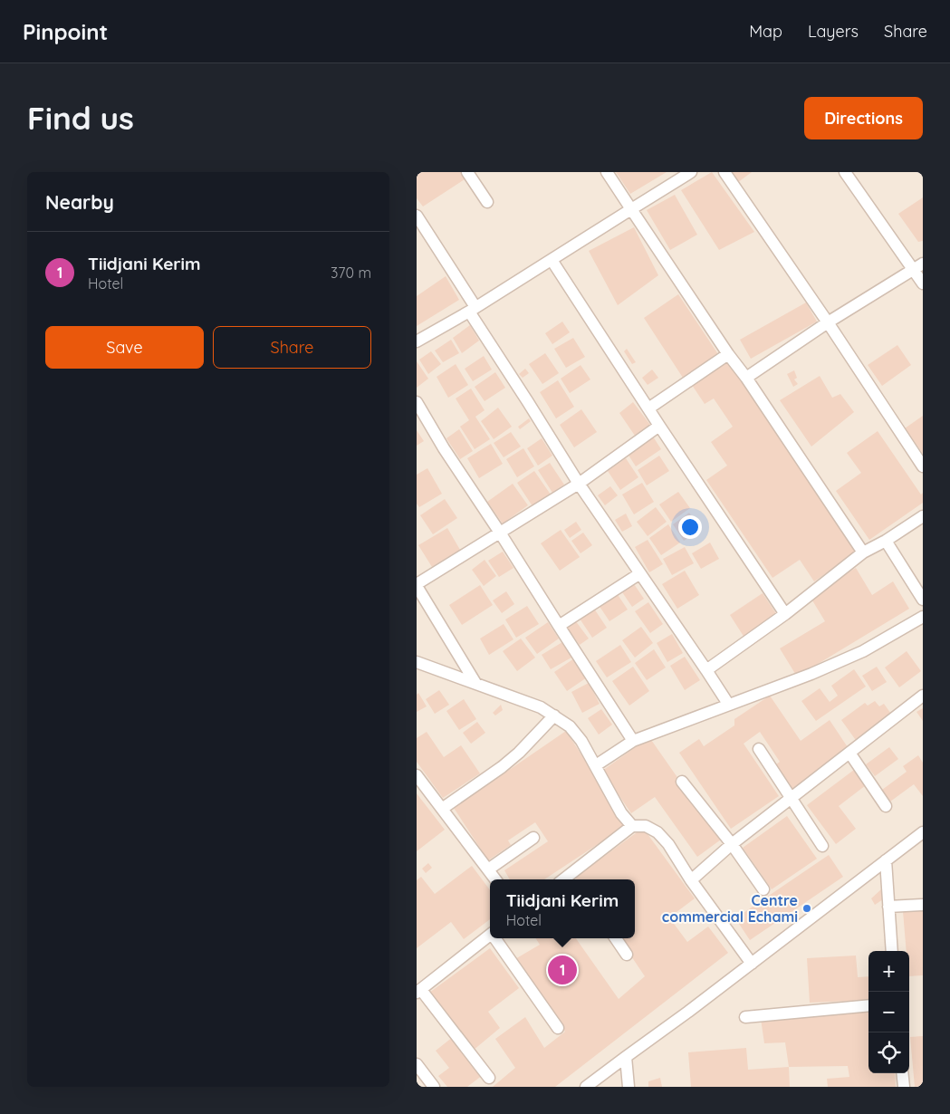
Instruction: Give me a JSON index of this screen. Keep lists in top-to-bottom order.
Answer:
{
  "places": ["Centre commercial Echami"],
  "page": {
    "header": "Pinpoint",
    "nav": ["Map", "Layers", "Share"],
    "buttons": [
      "Directions",
      ["Save", "Share"]
    ],
    "title": "Find us",
    "heading": "Nearby",
    "list": [
      {
        "mark": "1",
        "name": "Tiidjani Kerim",
        "note": "Hotel",
        "value": "370 m"
      }
    ],
    "popup": ["Tiidjani Kerim", "Hotel"],
    "map_buttons": ["+", "−"],
    "pins": "1"
  }
}
